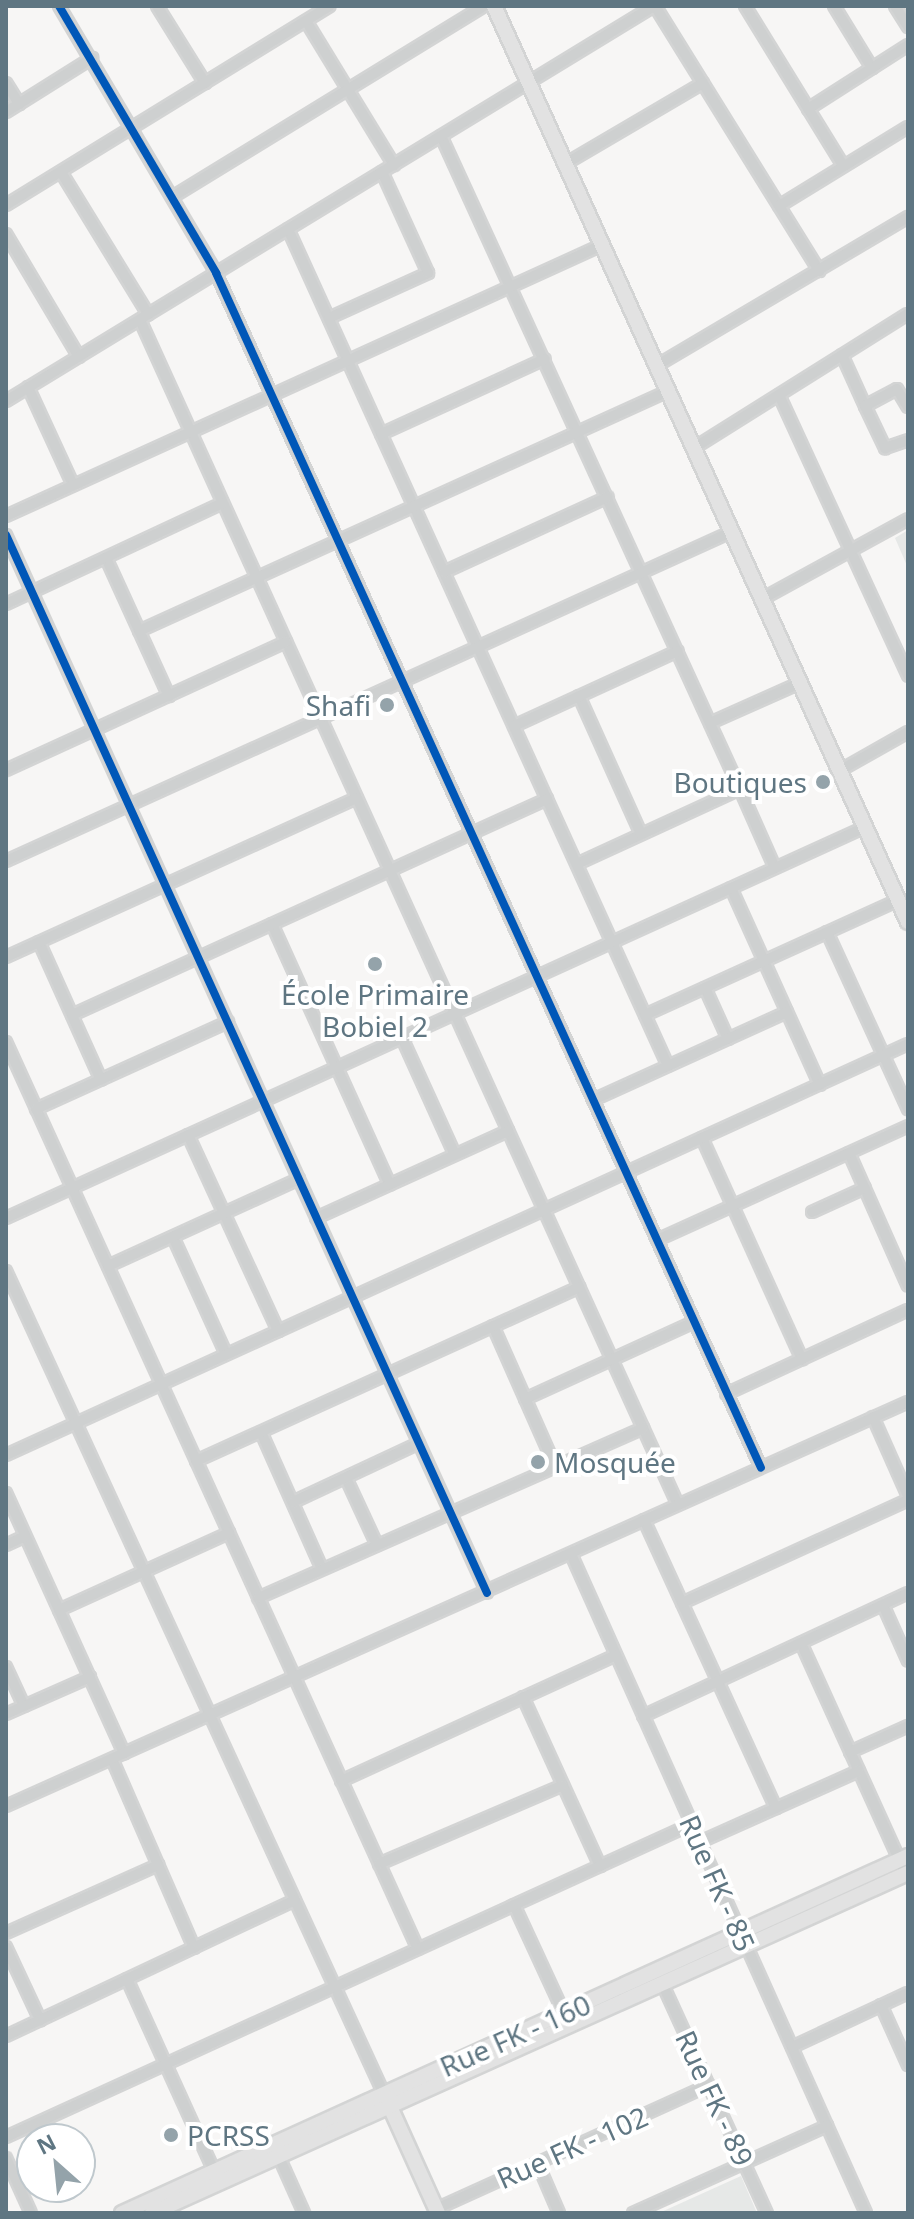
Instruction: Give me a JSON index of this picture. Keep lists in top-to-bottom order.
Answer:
{
  "streets": {
    "main road": ["Rue FK - 160"],
    "street": ["Rue FK - 85", "Rue FK - 89", "Rue FK - 102"]
  },
  "crossings": [
    ["Rue FK - 85", "Rue FK - 160"],
    ["Rue FK - 160", "Rue FK - 89"],
    ["Rue FK - 89", "Rue FK - 102"]
  ],
  "places": [
    "Shafi",
    "Boutiques",
    "École Primaire Bobiel 2",
    "Mosquée",
    "PCRSS"
  ],
  "north": "top left"
}
